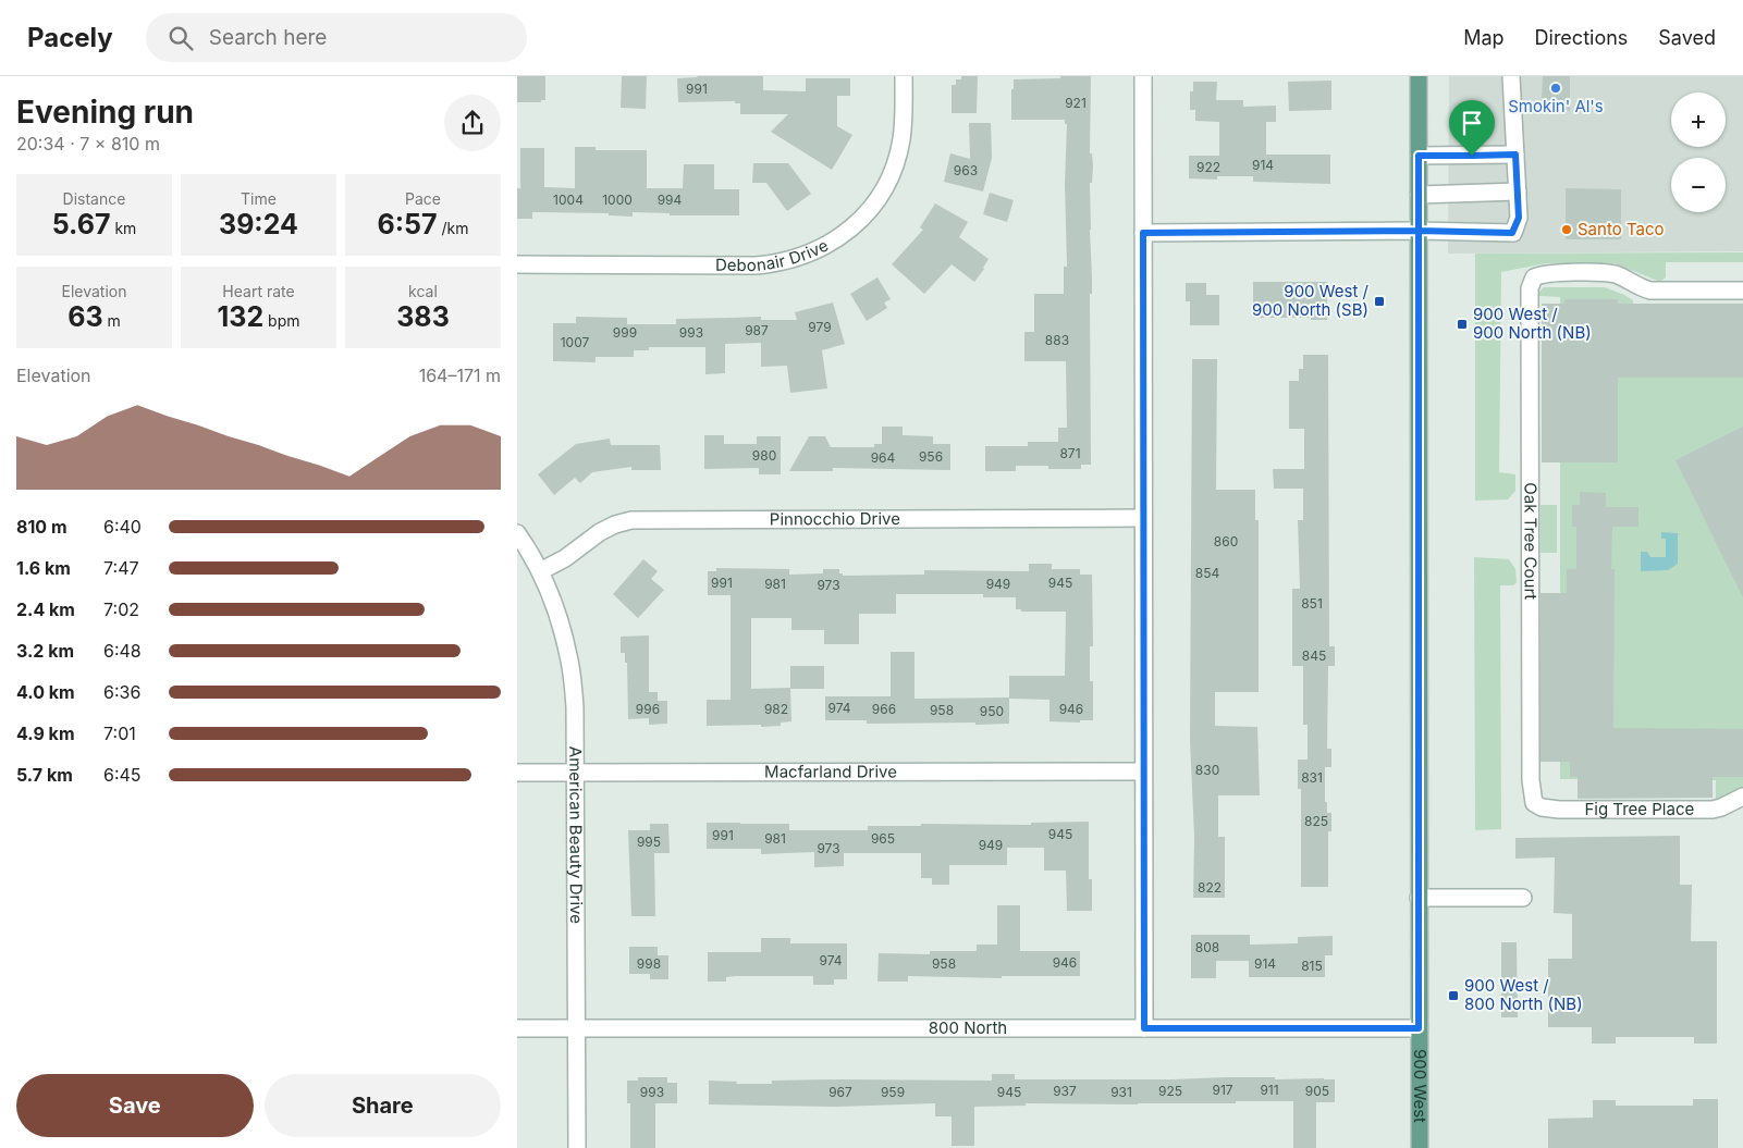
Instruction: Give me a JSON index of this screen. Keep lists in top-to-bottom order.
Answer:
{
  "streets": {
    "main road": ["900 West"],
    "street": [
      "Debonair Drive",
      "Pinnocchio Drive",
      "Oak Tree Court",
      "Macfarland Drive",
      "Fig Tree Place",
      "American Beauty Drive",
      "800 North"
    ]
  },
  "crossings": [
    ["Pinnocchio Drive", "American Beauty Drive"],
    ["Oak Tree Court", "Fig Tree Place"],
    ["Macfarland Drive", "American Beauty Drive"],
    ["American Beauty Drive", "800 North"],
    ["800 North", "900 West"]
  ],
  "places": {
    "other": ["Smokin' Al's", "Santo Taco"],
    "transit": ["900 West / 900 North (SB)", "900 West / 900 North (NB)", "900 West / 800 North (NB)"]
  },
  "house_numbers": [
    "991",
    "921",
    "914",
    "922",
    "963",
    "1004",
    "1000",
    "994",
    "979",
    "987",
    "999",
    "993",
    "883",
    "1007",
    "871",
    "980",
    "956",
    "964",
    "860",
    "854",
    "991",
    "945",
    "981",
    "949",
    "973",
    "851",
    "845",
    "974",
    "996",
    "982",
    "966",
    "946",
    "958",
    "950",
    "830",
    "831",
    "825",
    "945",
    "991",
    "981",
    "965",
    "995",
    "949",
    "973",
    "822",
    "808",
    "974",
    "946",
    "998",
    "958",
    "914",
    "815",
    "917",
    "911",
    "937",
    "925",
    "905",
    "993",
    "967",
    "959",
    "945",
    "931"
  ],
  "page": {
    "header": "Pacely",
    "search": "Search here",
    "nav": ["Map", "Directions", "Saved"],
    "heading": ["Evening run", "20:34 · 7 × 810 m"],
    "map_buttons": ["+", "−"],
    "stats": [
      ["Distance", "5.67 km"],
      ["Time", "39:24"],
      ["Pace", "6:57 /km"],
      ["Elevation", "63 m"],
      ["Heart rate", "132 bpm"],
      ["kcal", "383"]
    ],
    "chart": ["Elevation", "164–171 m"],
    "list": [
      {
        "name": "810 m",
        "note": "6:40"
      },
      {
        "name": "1.6 km",
        "note": "7:47"
      },
      {
        "name": "2.4 km",
        "note": "7:02"
      },
      {
        "name": "3.2 km",
        "note": "6:48"
      },
      {
        "name": "4.0 km",
        "note": "6:36"
      },
      {
        "name": "4.9 km",
        "note": "7:01"
      },
      {
        "name": "5.7 km",
        "note": "6:45"
      }
    ],
    "buttons": ["Save", "Share"]
  }
}
